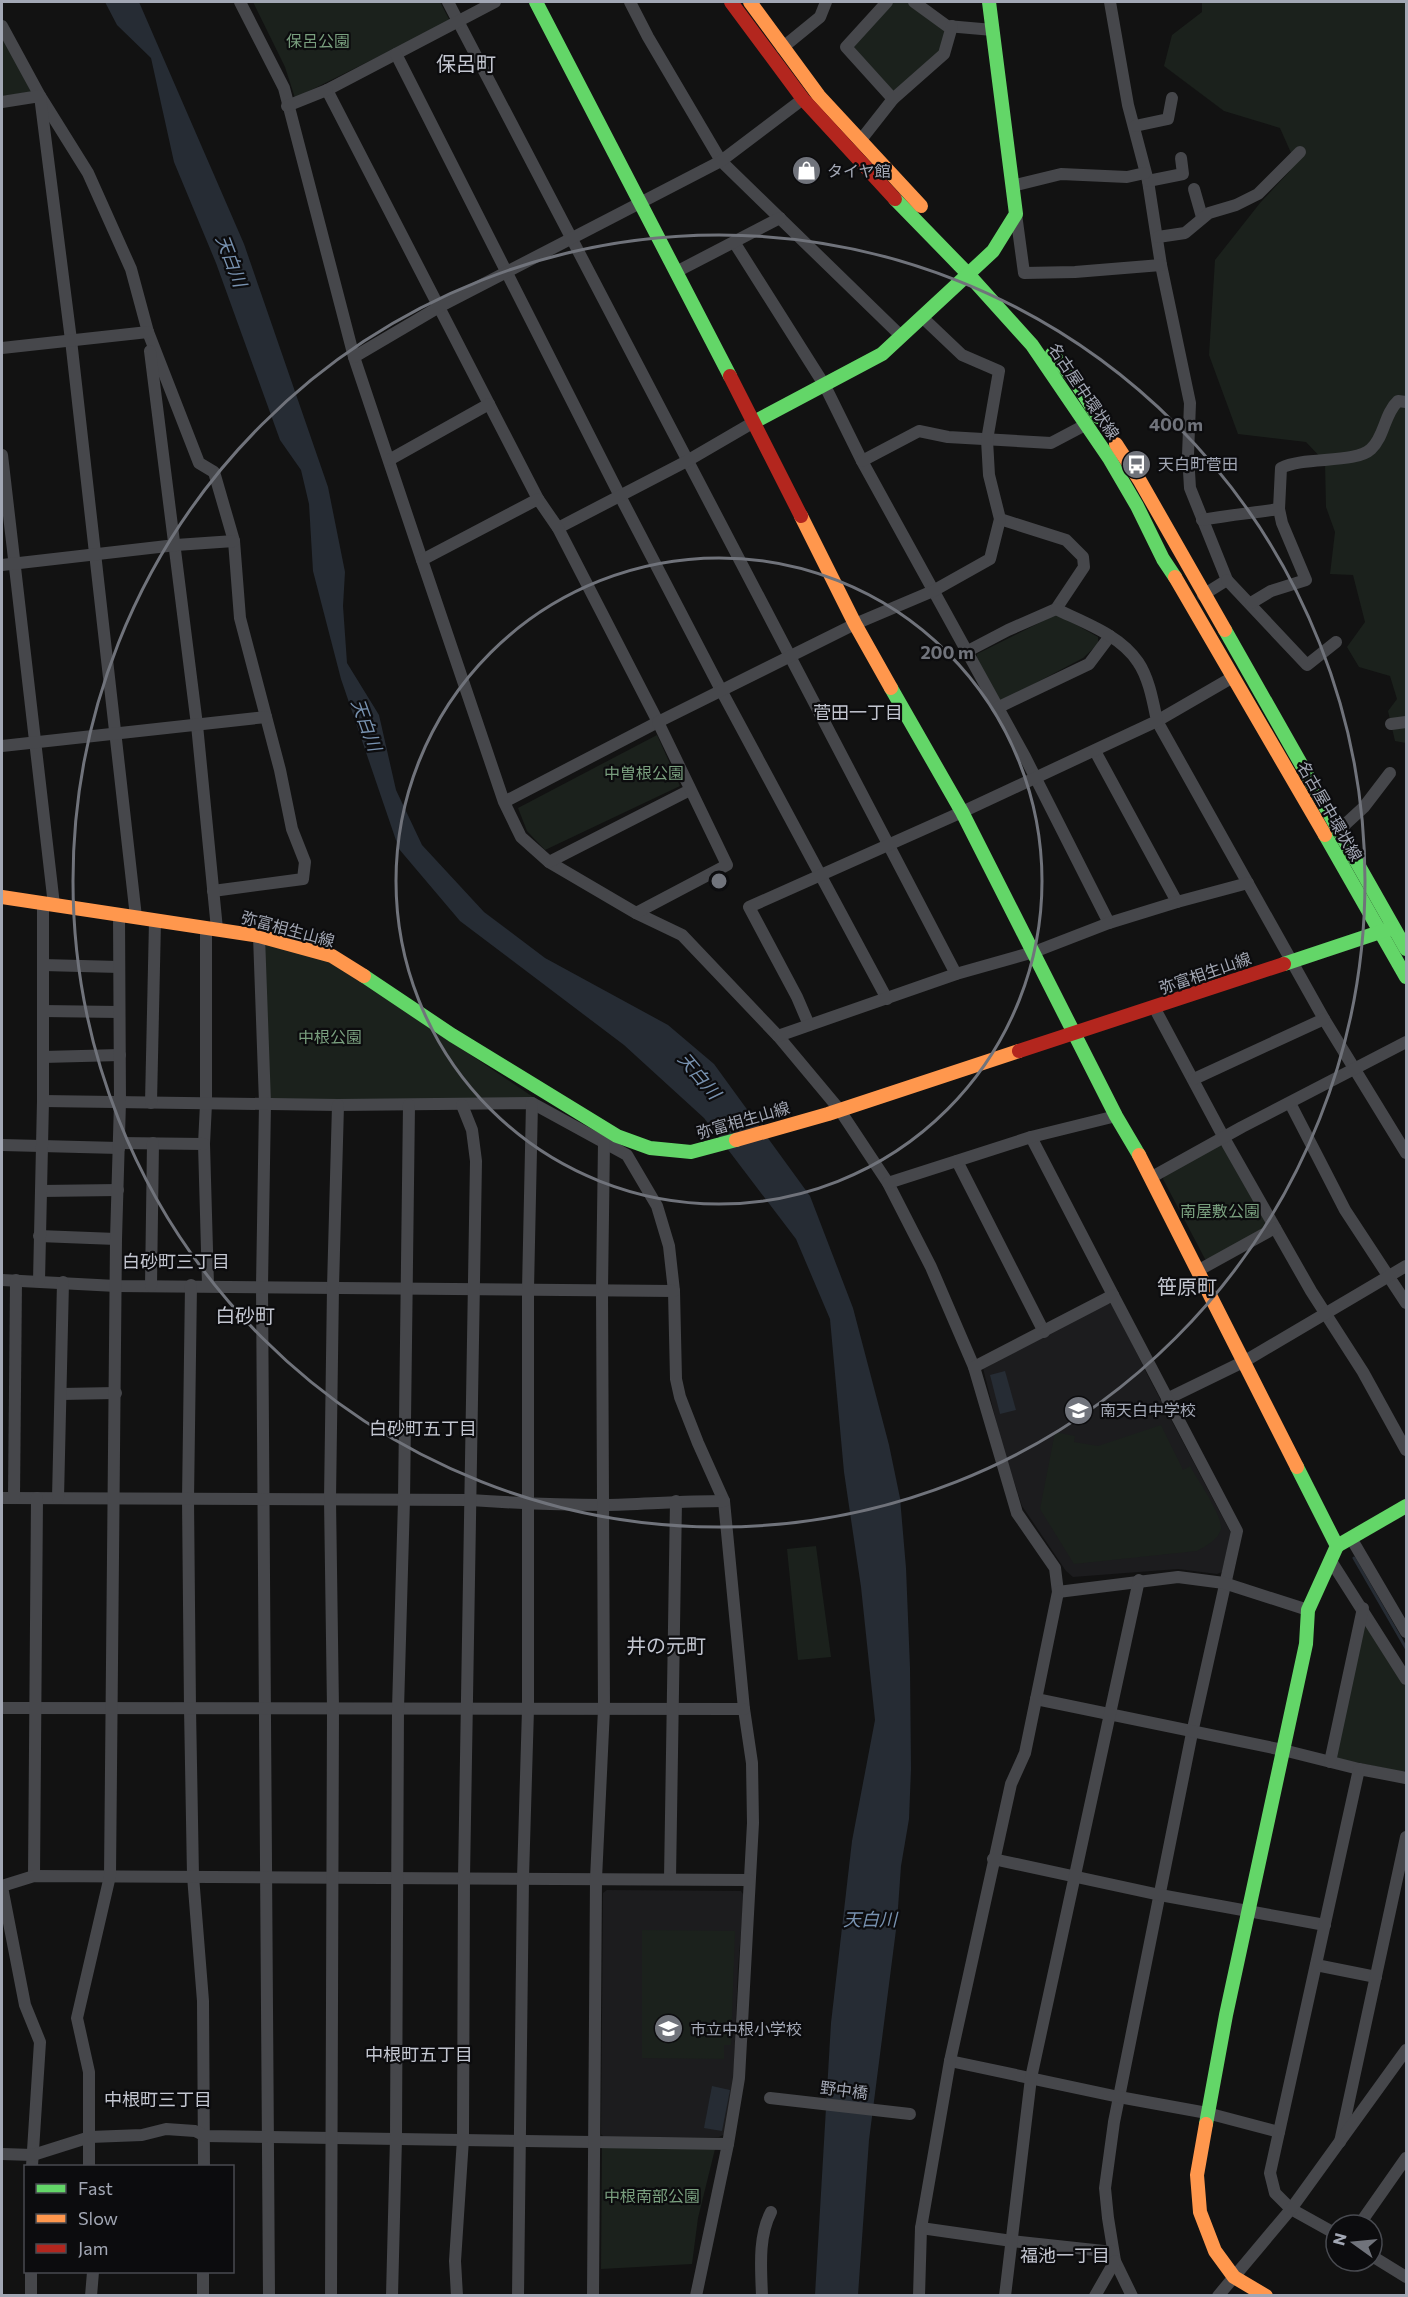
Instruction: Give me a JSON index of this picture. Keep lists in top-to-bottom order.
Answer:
{
  "streets": {
    "street": ["名古屋中環状線", "弥富相生山線", "野中橋"]
  },
  "crossings": [
    ["名古屋中環状線", "弥富相生山線"]
  ],
  "districts": [
    "保呂町",
    "菅田一丁目",
    "白砂町三丁目",
    "笹原町",
    "白砂町",
    "白砂町五丁目",
    "井の元町",
    "中根町五丁目",
    "中根町三丁目",
    "福池一丁目"
  ],
  "water": ["天白川"],
  "parks": [
    "保呂公園",
    "中曽根公園",
    "中根公園",
    "南屋敷公園",
    "中根南部公園"
  ],
  "places": {
    "shop": ["タイヤ館"],
    "bus stop": ["天白町菅田"],
    "school or university": ["南天白中学校", "市立中根小学校"]
  },
  "legend": ["Fast", "Slow", "Jam"],
  "north": "left",
  "rings": ["400 m", "200 m"]
}
